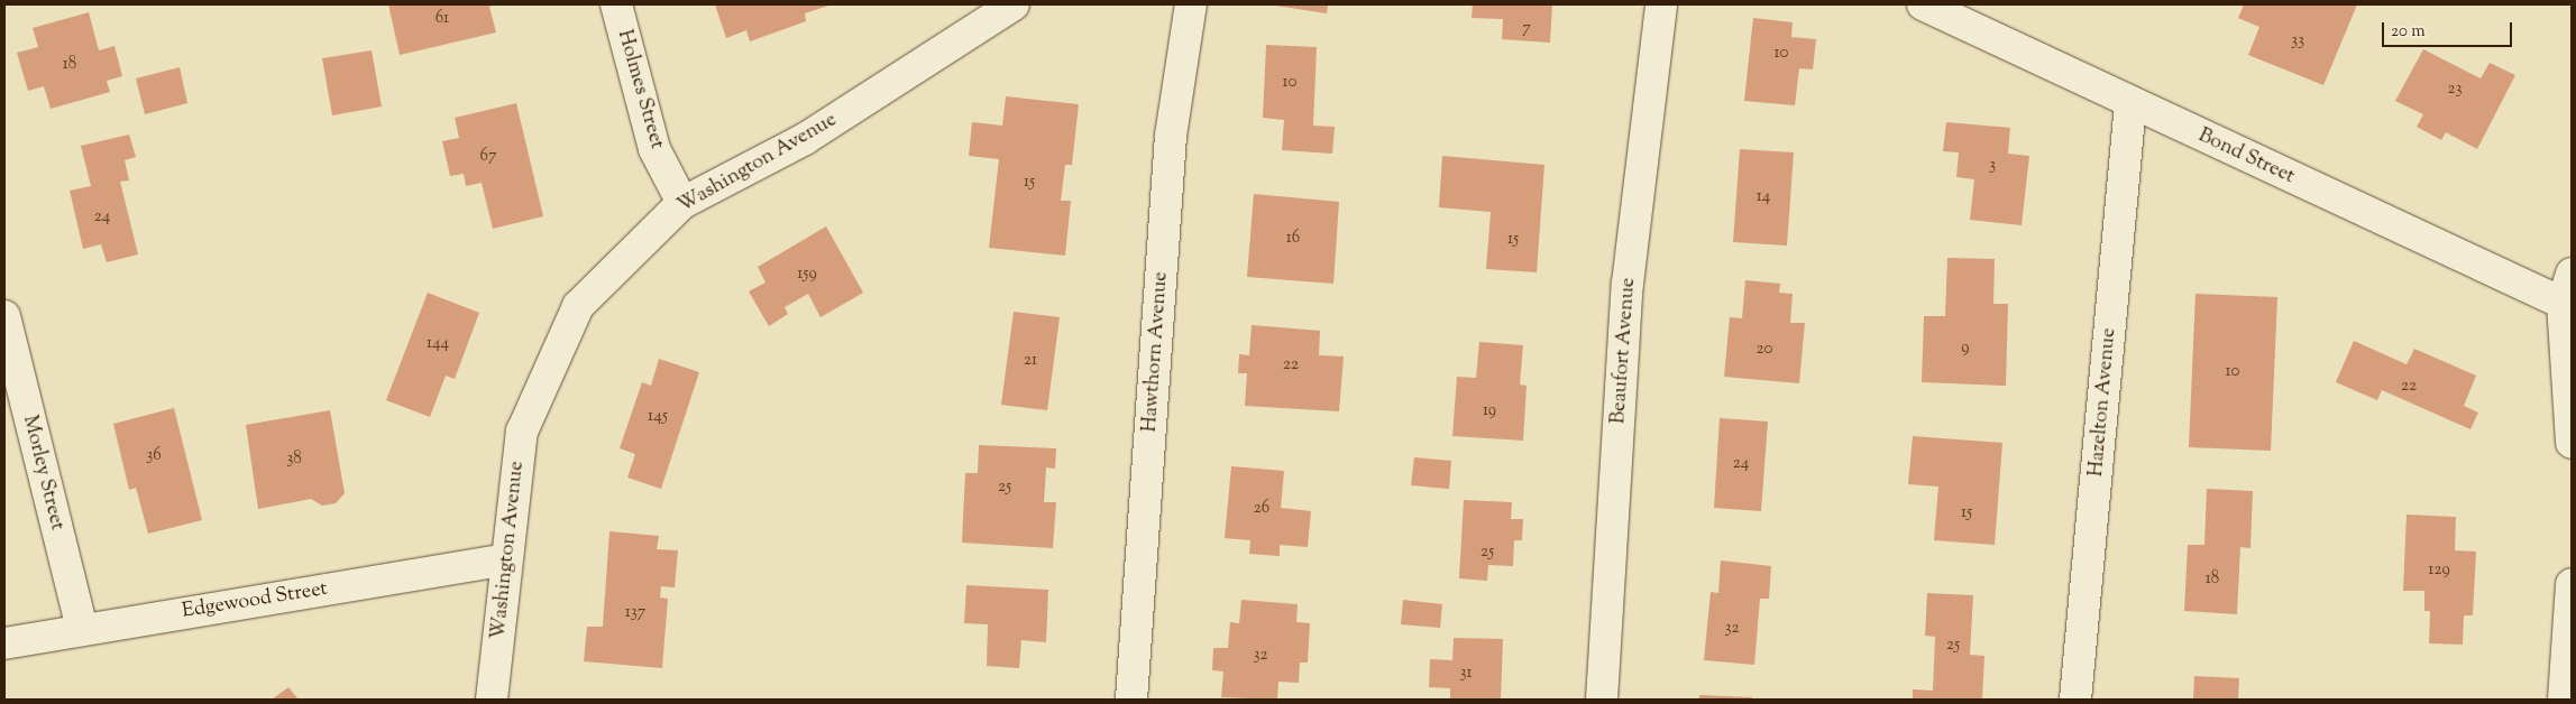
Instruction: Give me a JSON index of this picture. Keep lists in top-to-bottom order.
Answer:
{
  "streets": {
    "street": [
      "Holmes Street",
      "Bond Street",
      "Washington Avenue",
      "Beaufort Avenue",
      "Hawthorn Avenue",
      "Hazelton Avenue",
      "Morley Street",
      "Edgewood Street"
    ]
  },
  "crossings": [
    ["Holmes Street", "Washington Avenue"],
    ["Bond Street", "Hazelton Avenue"],
    ["Washington Avenue", "Edgewood Street"],
    ["Morley Street", "Edgewood Street"]
  ],
  "house_numbers": [
    "61",
    "7",
    "33",
    "10",
    "18",
    "10",
    "23",
    "67",
    "3",
    "15",
    "14",
    "24",
    "16",
    "15",
    "159",
    "144",
    "9",
    "20",
    "21",
    "22",
    "10",
    "22",
    "19",
    "145",
    "36",
    "38",
    "24",
    "25",
    "26",
    "15",
    "25",
    "129",
    "18",
    "137",
    "32",
    "25",
    "32",
    "31"
  ],
  "scale_bar": "20 m"
}
